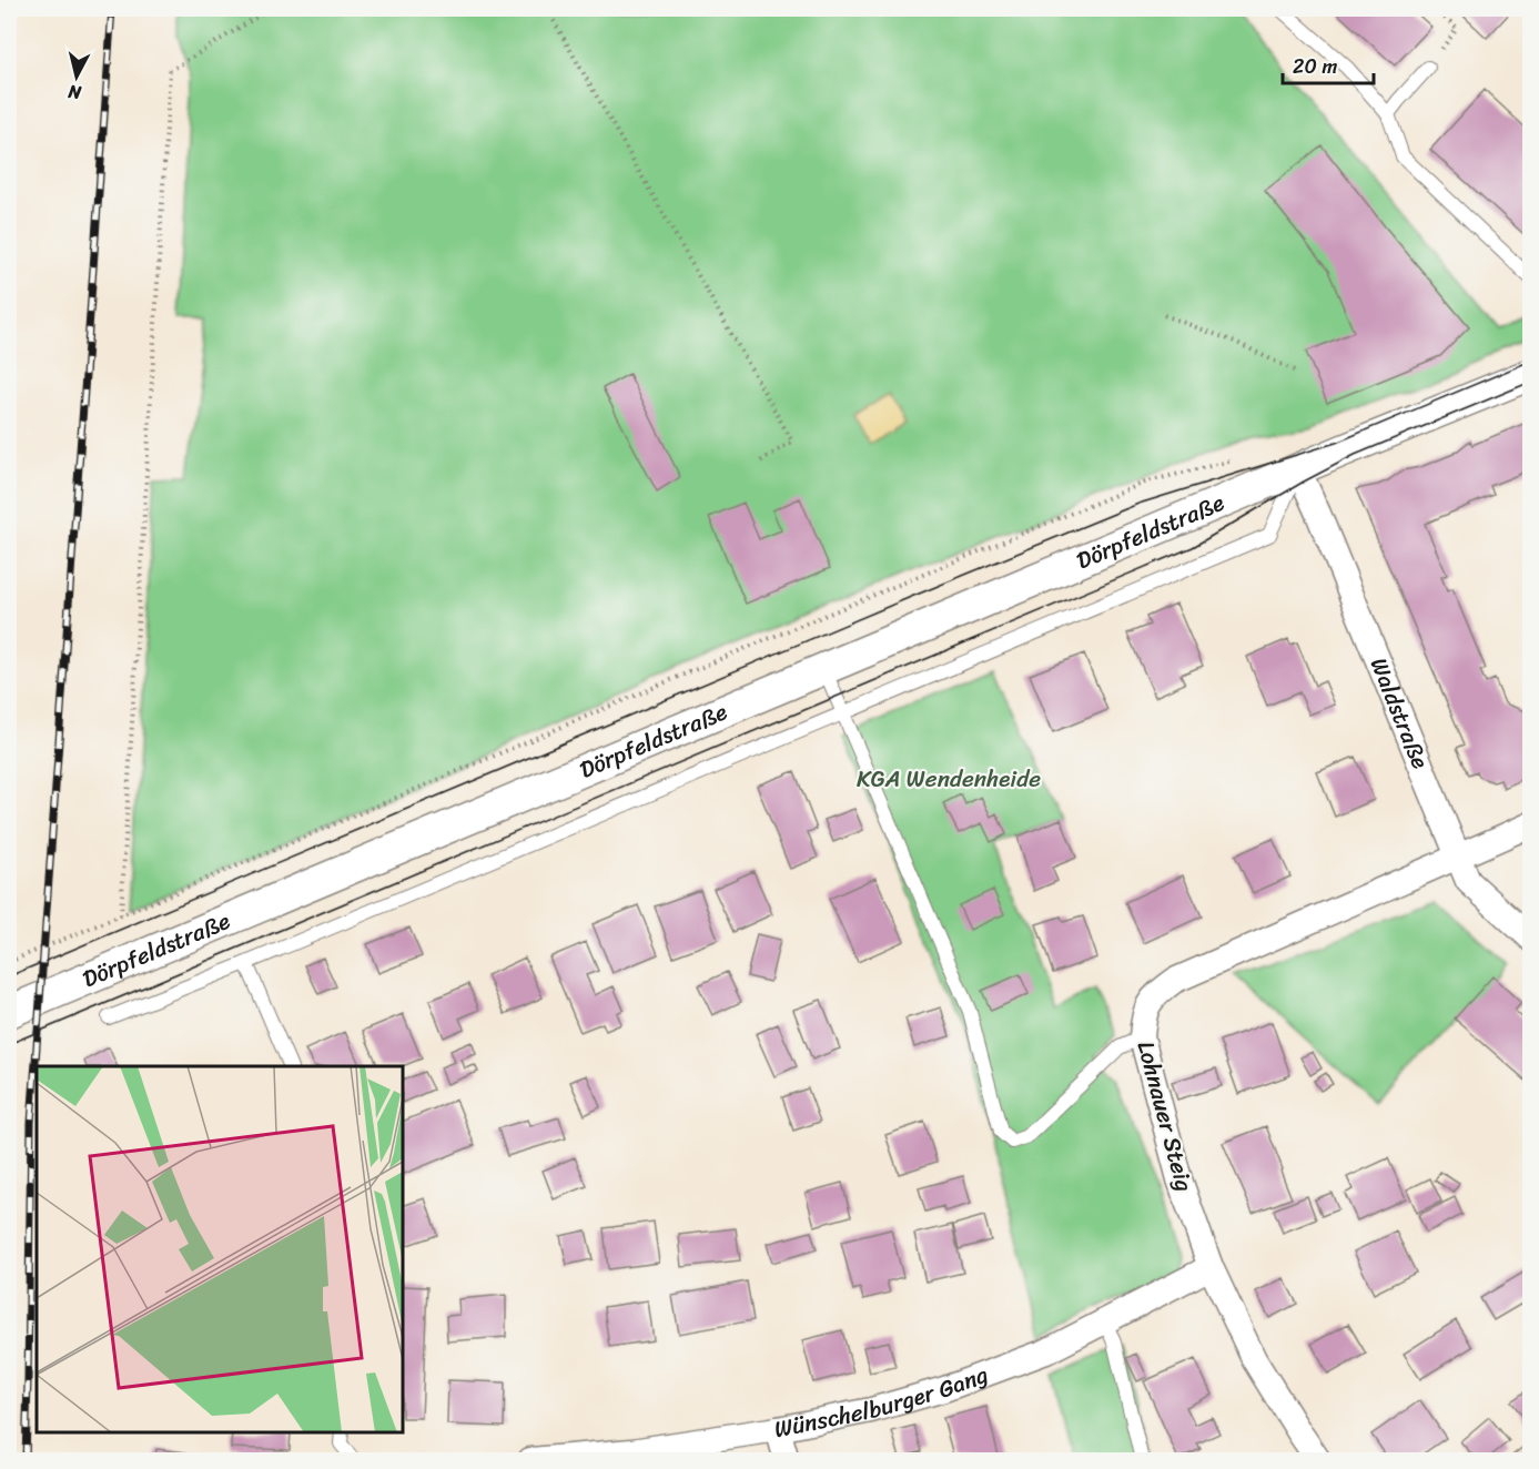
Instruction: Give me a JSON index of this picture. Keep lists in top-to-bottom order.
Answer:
{
  "streets": {
    "street": [
      "Dörpfeldstraße",
      "Waldstraße",
      "Lohnauer Steig",
      "Wünschelburger Gang"
    ]
  },
  "crossings": [
    ["Dörpfeldstraße", "Waldstraße"],
    ["Waldstraße", "Lohnauer Steig"],
    ["Lohnauer Steig", "Wünschelburger Gang"]
  ],
  "parks": ["KGA Wendenheide"],
  "scale_bar": "20 m",
  "north": "bottom"
}
